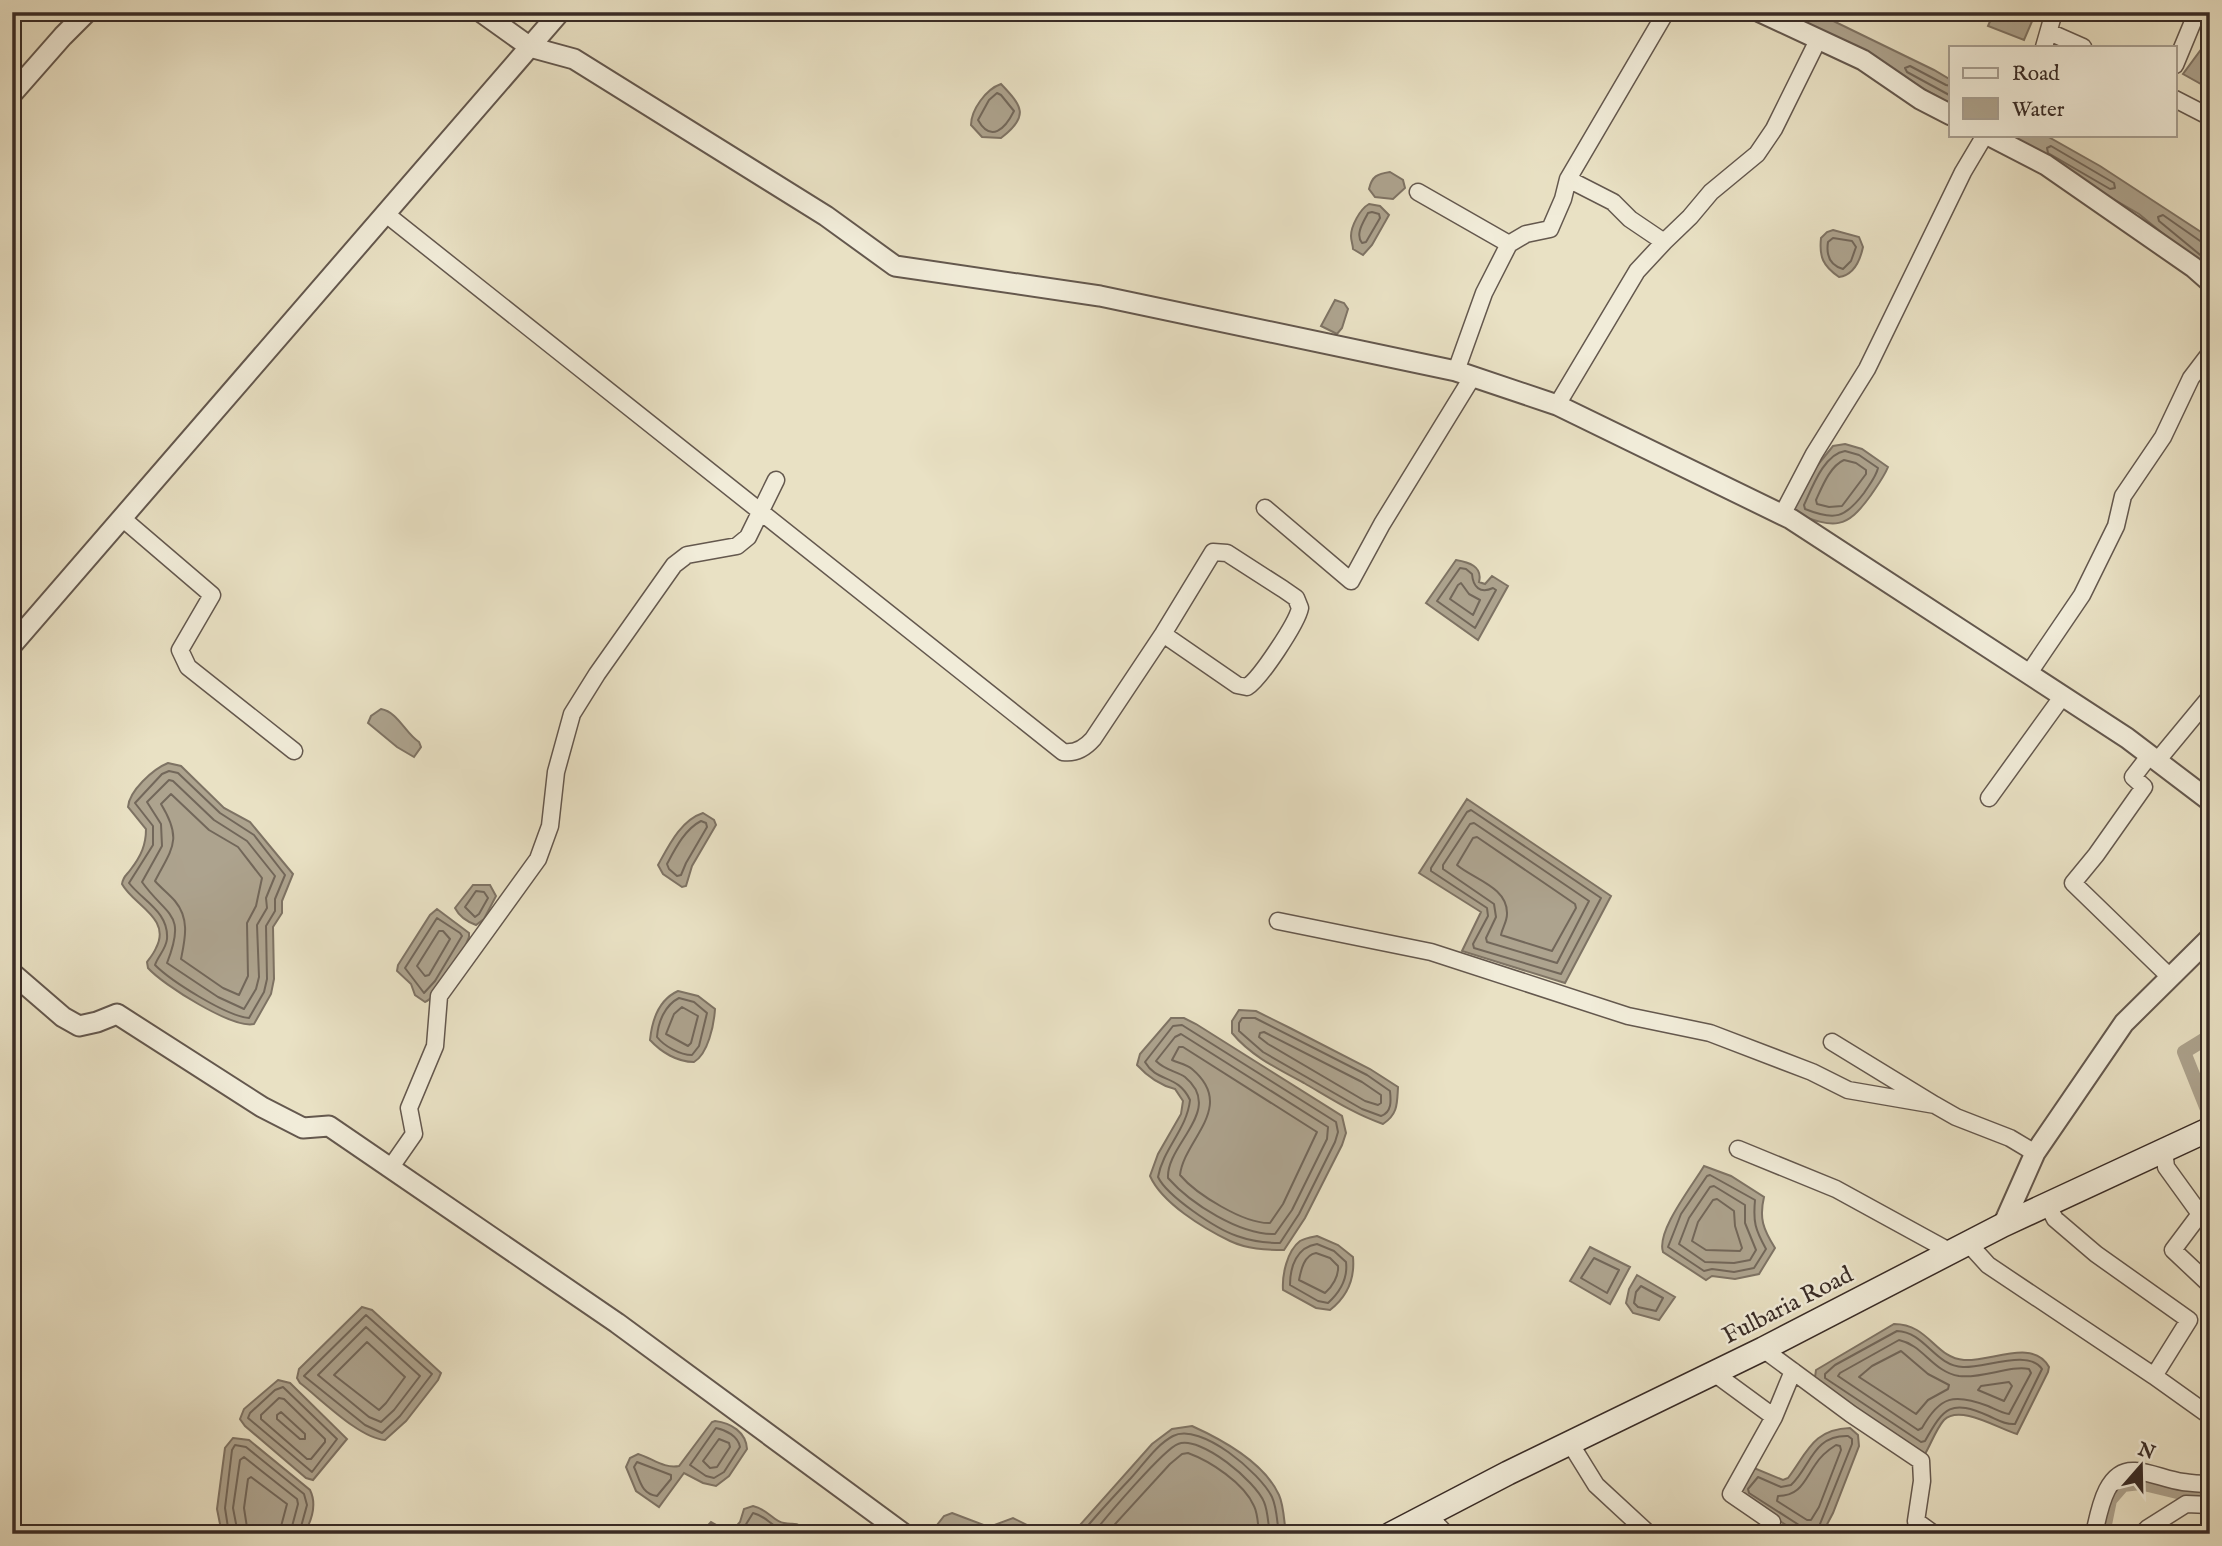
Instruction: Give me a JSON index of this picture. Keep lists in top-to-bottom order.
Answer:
{
  "streets": {
    "main road": ["Fulbaria Road"]
  },
  "legend": ["Road", "Water"],
  "north": "top"
}
